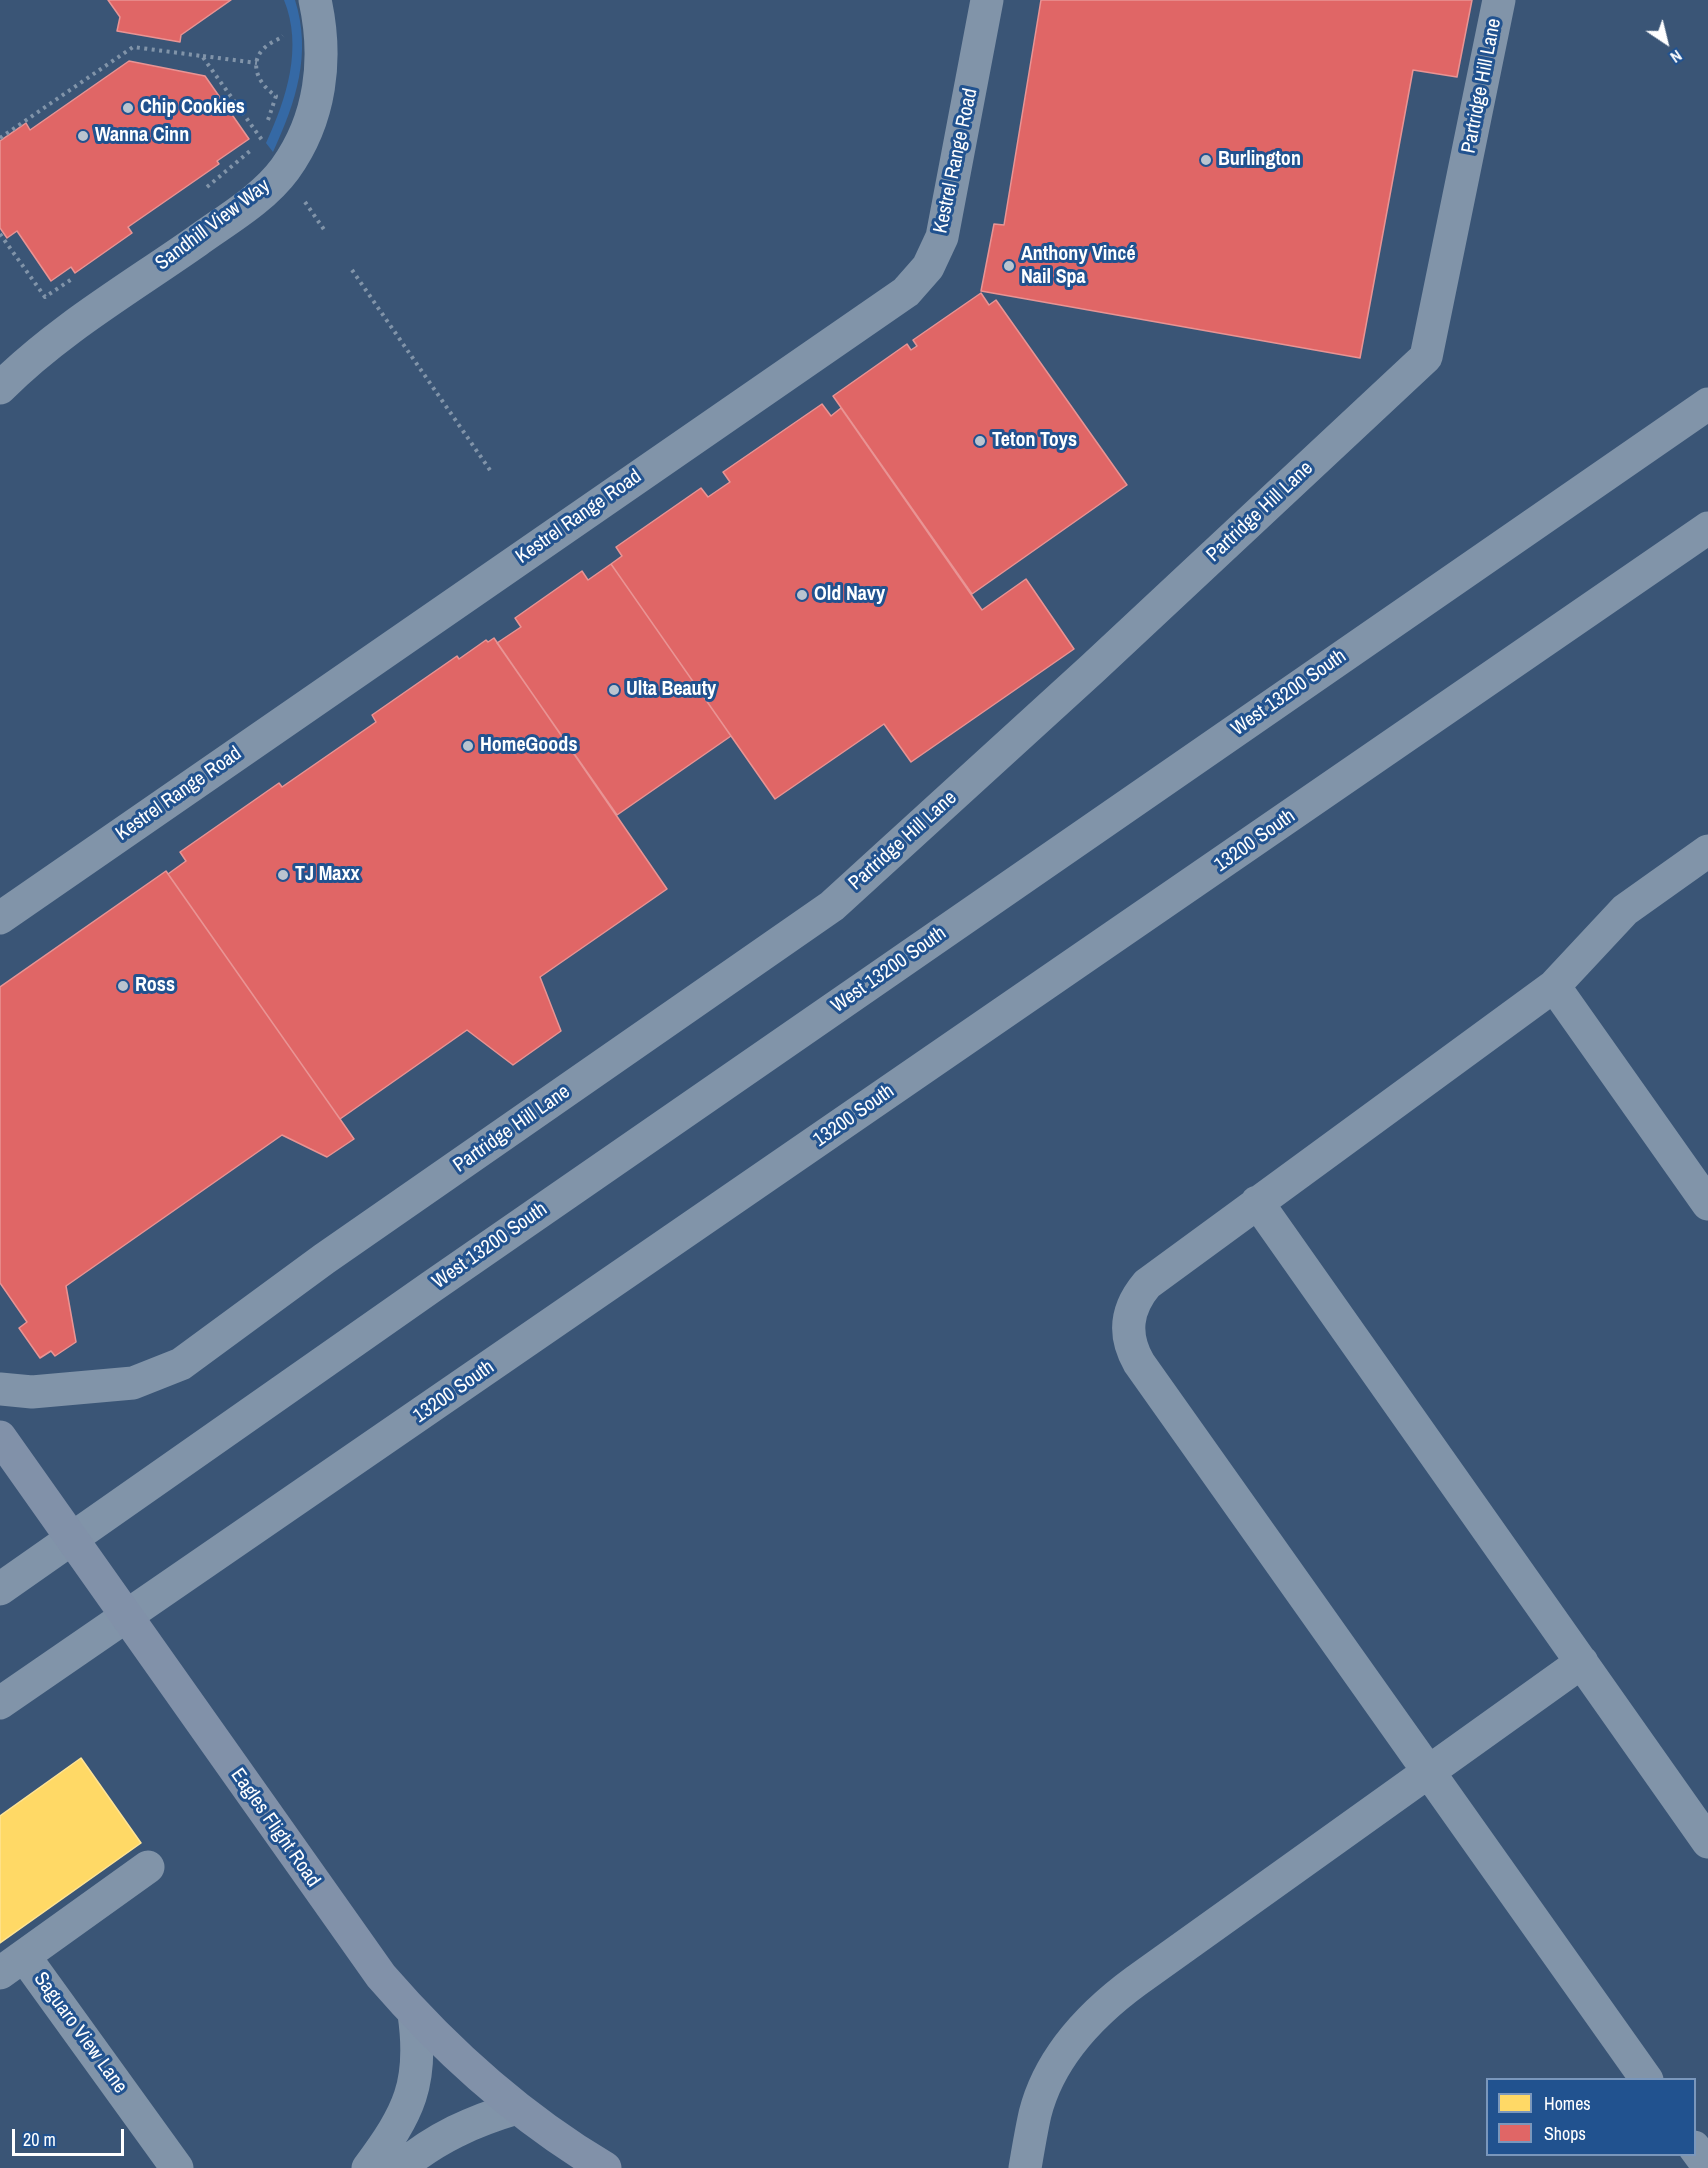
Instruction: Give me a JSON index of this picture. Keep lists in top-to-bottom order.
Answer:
{
  "streets": {
    "main road": ["Eagles Flight Road"],
    "street": [
      "Partridge Hill Lane",
      "Kestrel Range Road",
      "Sandhill View Way",
      "West 13200 South",
      "13200 South",
      "Saguaro View Lane"
    ]
  },
  "crossings": [
    ["West 13200 South", "Eagles Flight Road"],
    ["13200 South", "Eagles Flight Road"]
  ],
  "places": [
    "Chip Cookies",
    "Wanna Cinn",
    "Burlington",
    "Anthony Vincé Nail Spa",
    "Teton Toys",
    "Old Navy",
    "Ulta Beauty",
    "HomeGoods",
    "TJ Maxx",
    "Ross"
  ],
  "legend": ["Homes", "Shops"],
  "scale_bar": "20 m",
  "north": "bottom right"
}
